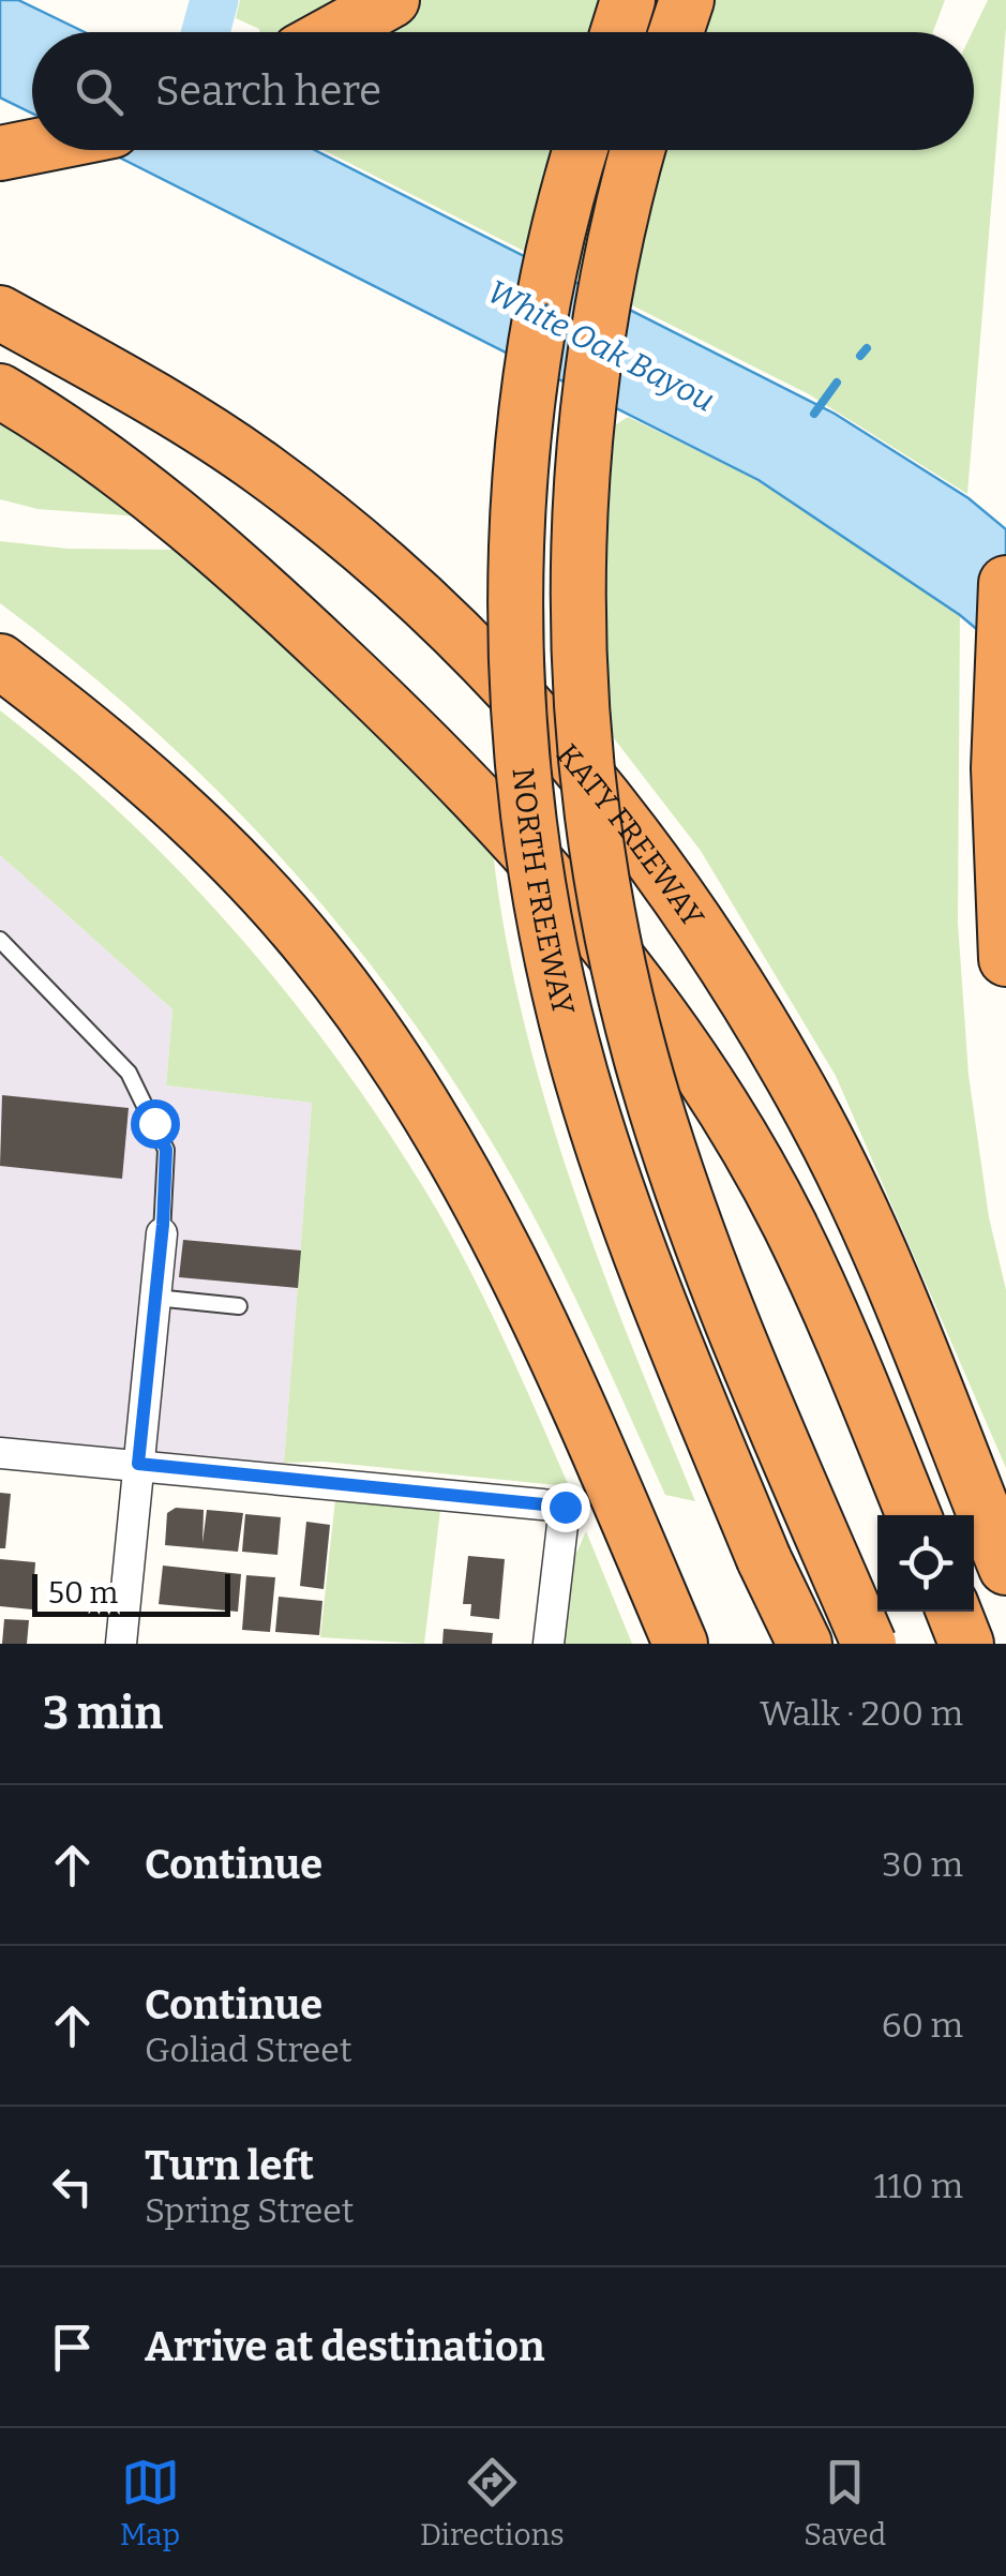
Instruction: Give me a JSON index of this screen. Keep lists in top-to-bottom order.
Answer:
{
  "streets": {
    "highway": ["KATY FREEWAY", "NORTH FREEWAY"]
  },
  "water": ["White Oak Bayou"],
  "scale_bar": "50 m",
  "page": {
    "search": "Search here",
    "scale": "50 m",
    "heading": ["3 min", "Walk · 200 m"],
    "list": [
      ["Continue", "30 m"],
      ["Continue", "Goliad Street", "60 m"],
      ["Turn left", "Spring Street", "110 m"],
      "Arrive at destination"
    ],
    "nav": ["Map", "Directions", "Saved"]
  }
}
